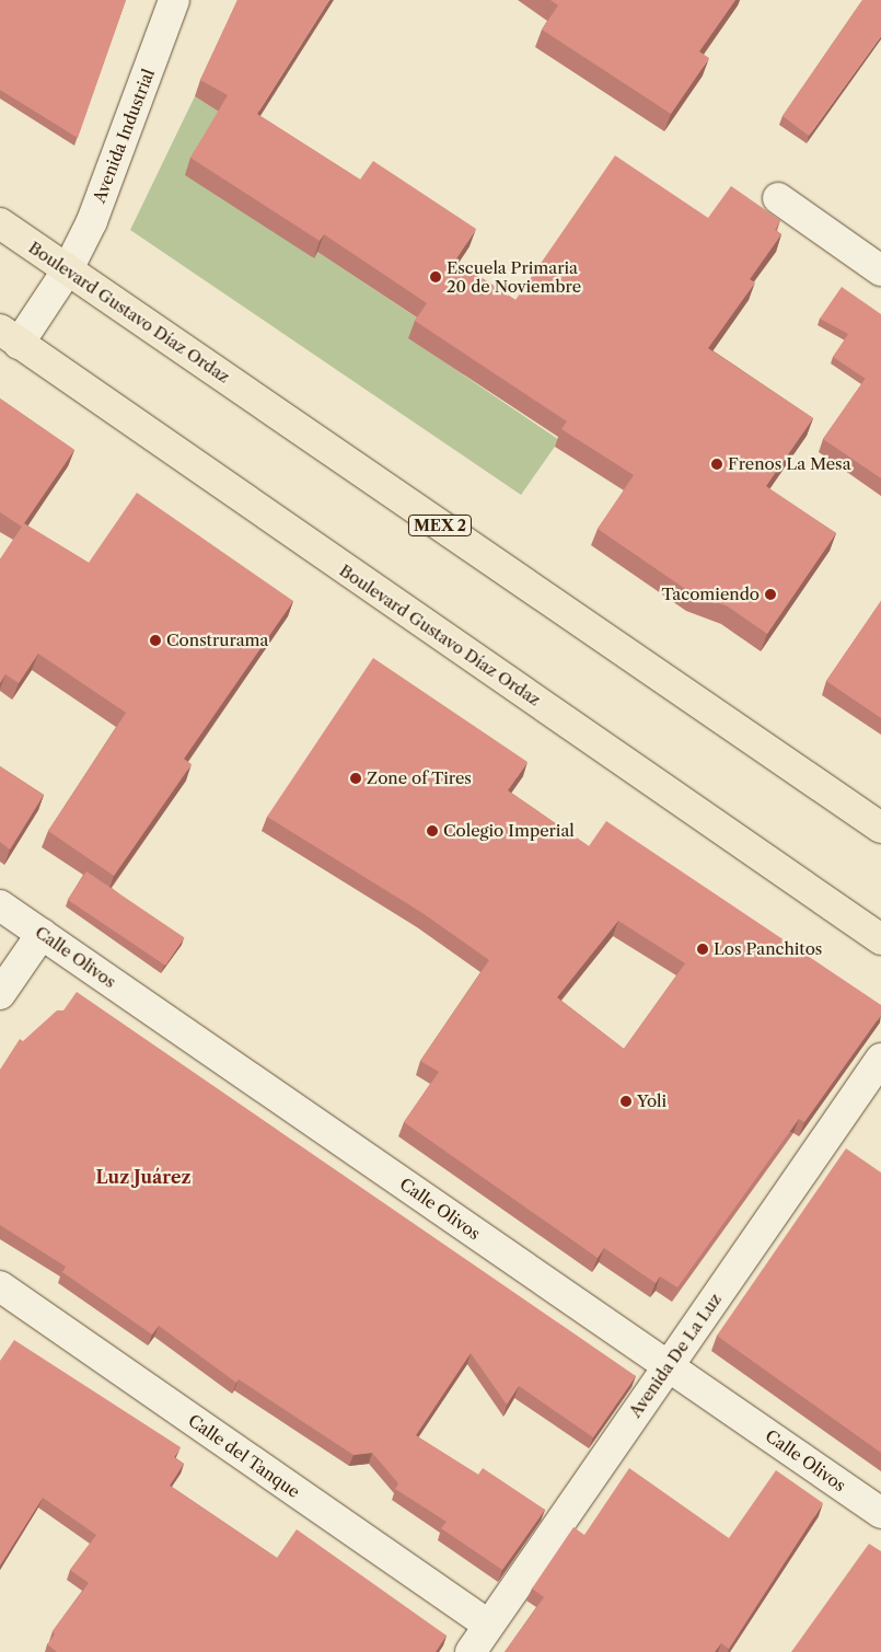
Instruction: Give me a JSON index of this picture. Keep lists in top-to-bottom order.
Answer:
{
  "streets": {
    "main road": ["Boulevard Gustavo Díaz Ordaz", "MEX 2"],
    "street": [
      "Avenida Industrial",
      "Calle Olivos",
      "Avenida De La Luz",
      "Calle del Tanque"
    ]
  },
  "crossings": [
    ["Avenida Industrial", "Boulevard Gustavo Díaz Ordaz"],
    ["Calle Olivos", "Avenida De La Luz"],
    ["Avenida De La Luz", "Calle del Tanque"]
  ],
  "districts": ["Luz Juárez"],
  "places": [
    "Escuela Primaria 20 de Noviembre",
    "Frenos La Mesa",
    "Tacomiendo",
    "Construrama",
    "Zone of Tires",
    "Colegio Imperial",
    "Los Panchitos",
    "Yoli"
  ]
}
